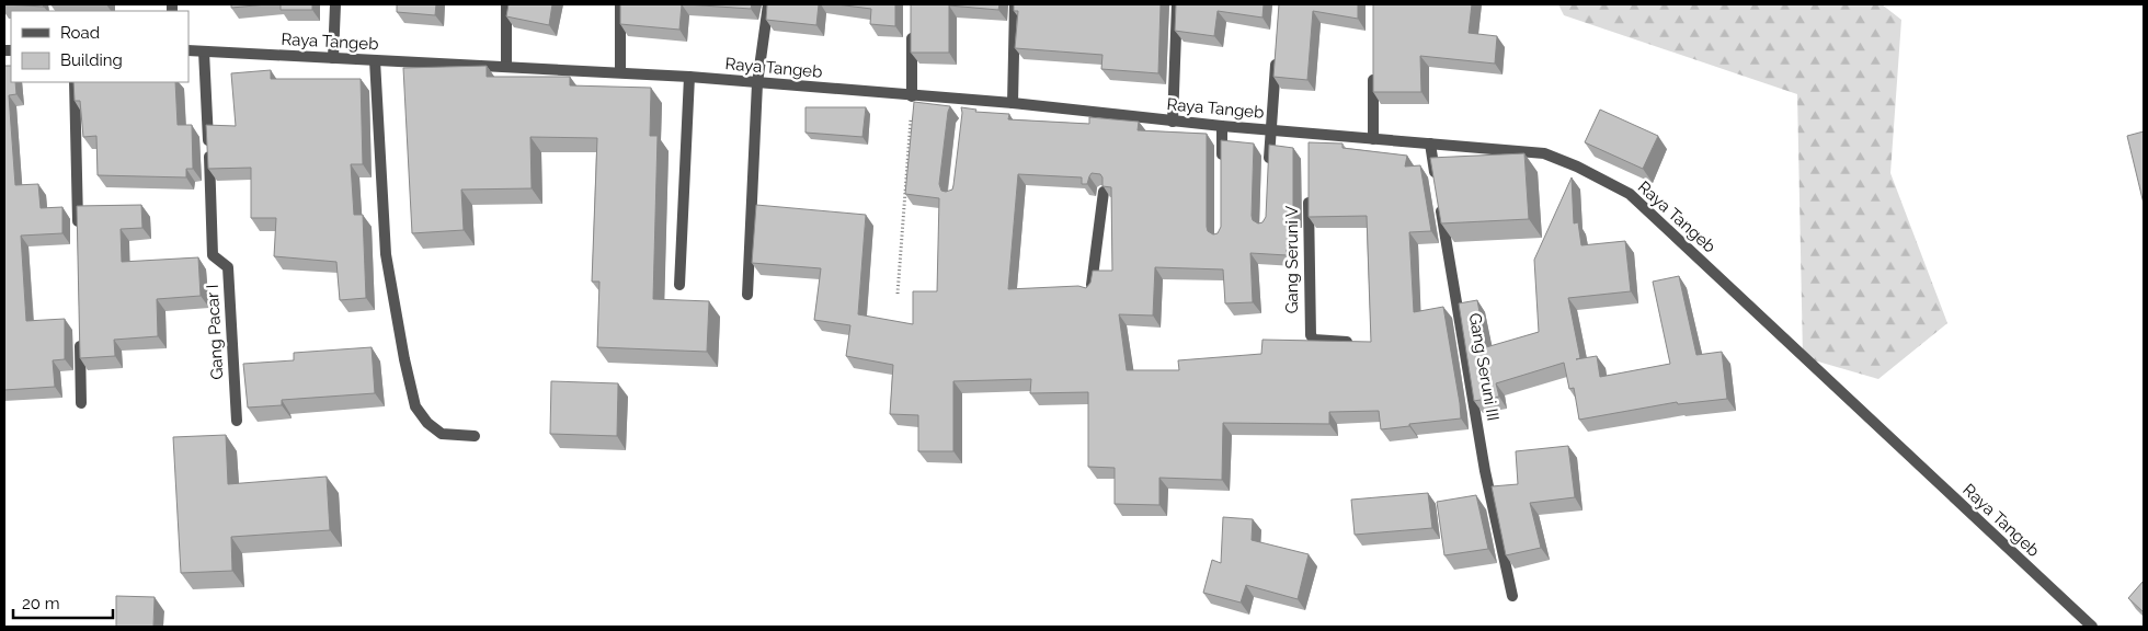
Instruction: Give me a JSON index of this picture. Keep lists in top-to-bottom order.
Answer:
{
  "streets": {
    "street": [
      "Raya Tangeb",
      "Gang Seruni V",
      "Gang Pacar I",
      "Gang Seruni III"
    ]
  },
  "crossings": [
    ["Raya Tangeb", "Gang Pacar I"],
    ["Raya Tangeb", "Gang Seruni III"]
  ],
  "legend": ["Road", "Building"],
  "scale_bar": "20 m"
}
